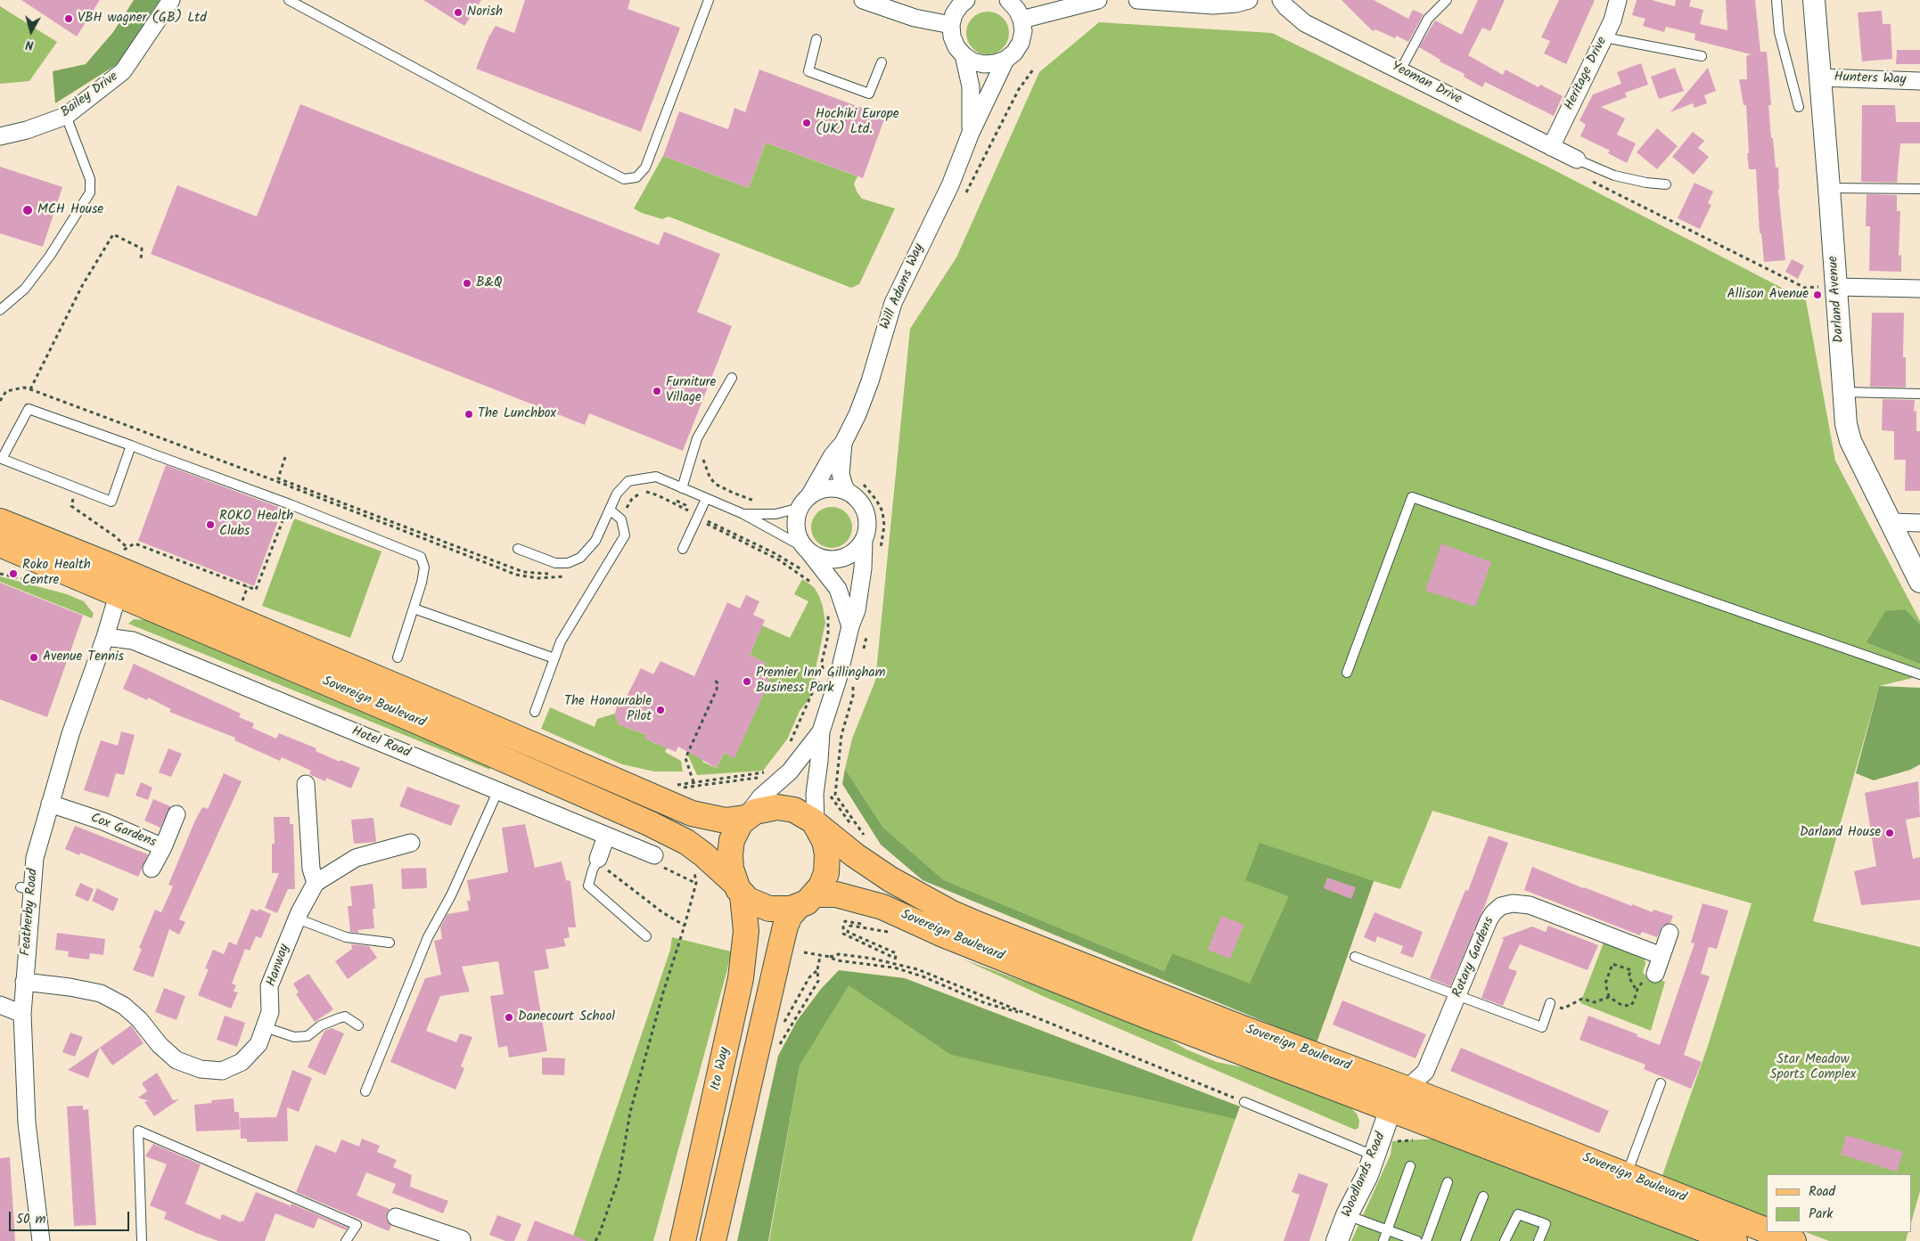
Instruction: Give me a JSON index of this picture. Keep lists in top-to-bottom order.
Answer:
{
  "streets": {
    "main road": ["Sovereign Boulevard", "Ito Way"],
    "street": [
      "Heritage Drive",
      "Hunters Way",
      "Yeoman Drive",
      "Bailey Drive",
      "Will Adams Way",
      "Darland Avenue",
      "Hotel Road",
      "Cox Gardens",
      "Featherby Road",
      "Rotary Gardens",
      "Hanway",
      "Woodlands Road"
    ]
  },
  "crossings": [
    ["Heritage Drive", "Yeoman Drive"],
    ["Hunters Way", "Darland Avenue"],
    ["Sovereign Boulevard", "Featherby Road"],
    ["Sovereign Boulevard", "Rotary Gardens"],
    ["Sovereign Boulevard", "Ito Way"],
    ["Sovereign Boulevard", "Woodlands Road"],
    ["Hotel Road", "Featherby Road"],
    ["Cox Gardens", "Featherby Road"],
    ["Featherby Road", "Hanway"],
    ["Rotary Gardens", "Woodlands Road"]
  ],
  "parks": ["Star Meadow Sports Complex"],
  "places": [
    "Norish",
    "VBH wagner (GB) Ltd",
    "Hochiki Europe (UK) Ltd.",
    "MCH House",
    "B&Q",
    "Allison Avenue",
    "Furniture Village",
    "The Lunchbox",
    "ROKO Health Clubs",
    "Roko Health Centre",
    "Avenue Tennis",
    "Premier Inn Gillingham Business Park",
    "The Honourable Pilot",
    "Darland House",
    "Danecourt School"
  ],
  "legend": ["Road", "Park"],
  "scale_bar": "50 m",
  "north": "bottom"
}
